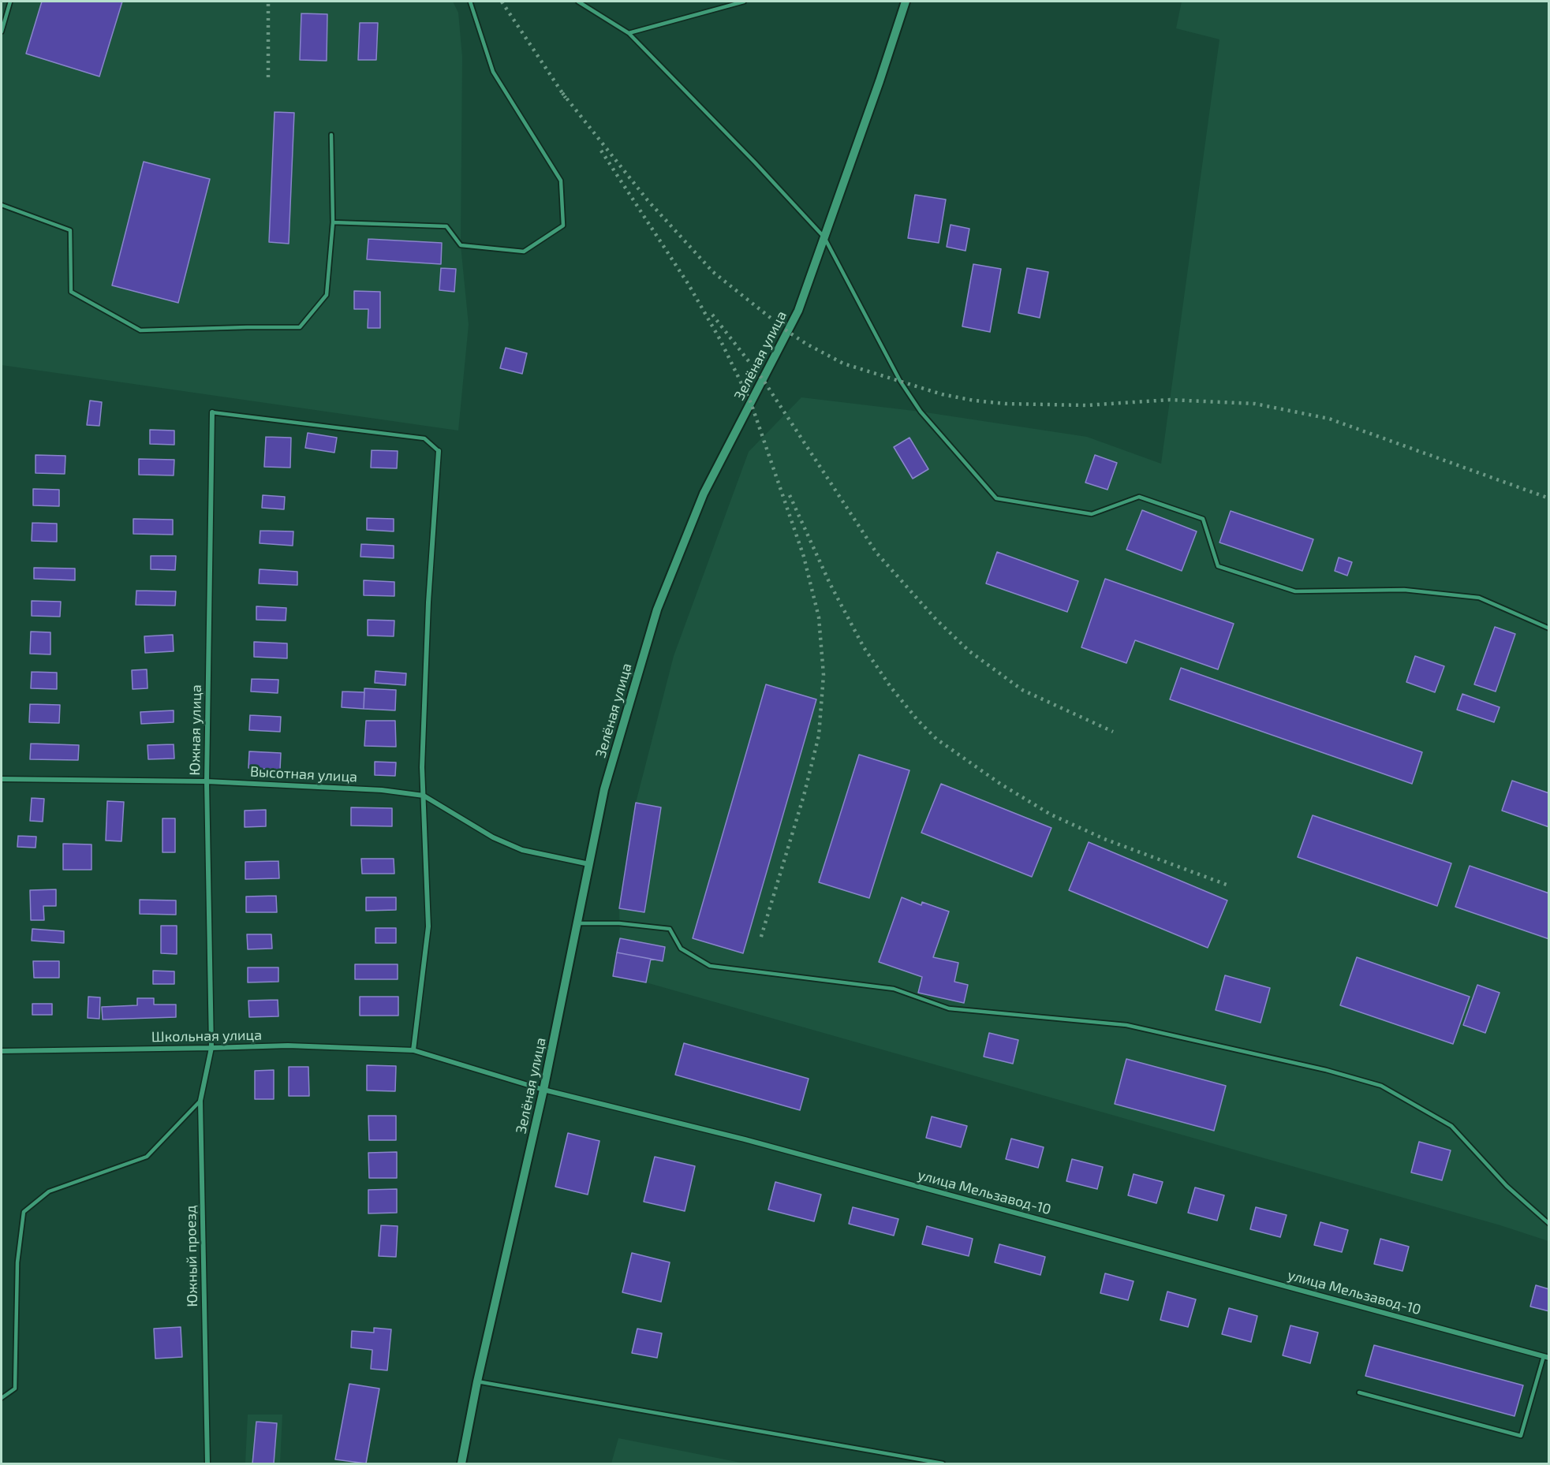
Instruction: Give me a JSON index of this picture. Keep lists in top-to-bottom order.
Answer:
{
  "streets": {
    "street": [
      "Зелёная улица",
      "Южная улица",
      "Высотная улица",
      "Школьная улица",
      "улица Мельзавод-10",
      "Южный проезд"
    ]
  },
  "crossings": [
    ["Зелёная улица", "Высотная улица"],
    ["Зелёная улица", "улица Мельзавод-10"],
    ["Южная улица", "Высотная улица"],
    ["Южная улица", "Школьная улица"],
    ["Южная улица", "Южный проезд"],
    ["Школьная улица", "улица Мельзавод-10"],
    ["Школьная улица", "Южный проезд"]
  ]
}
